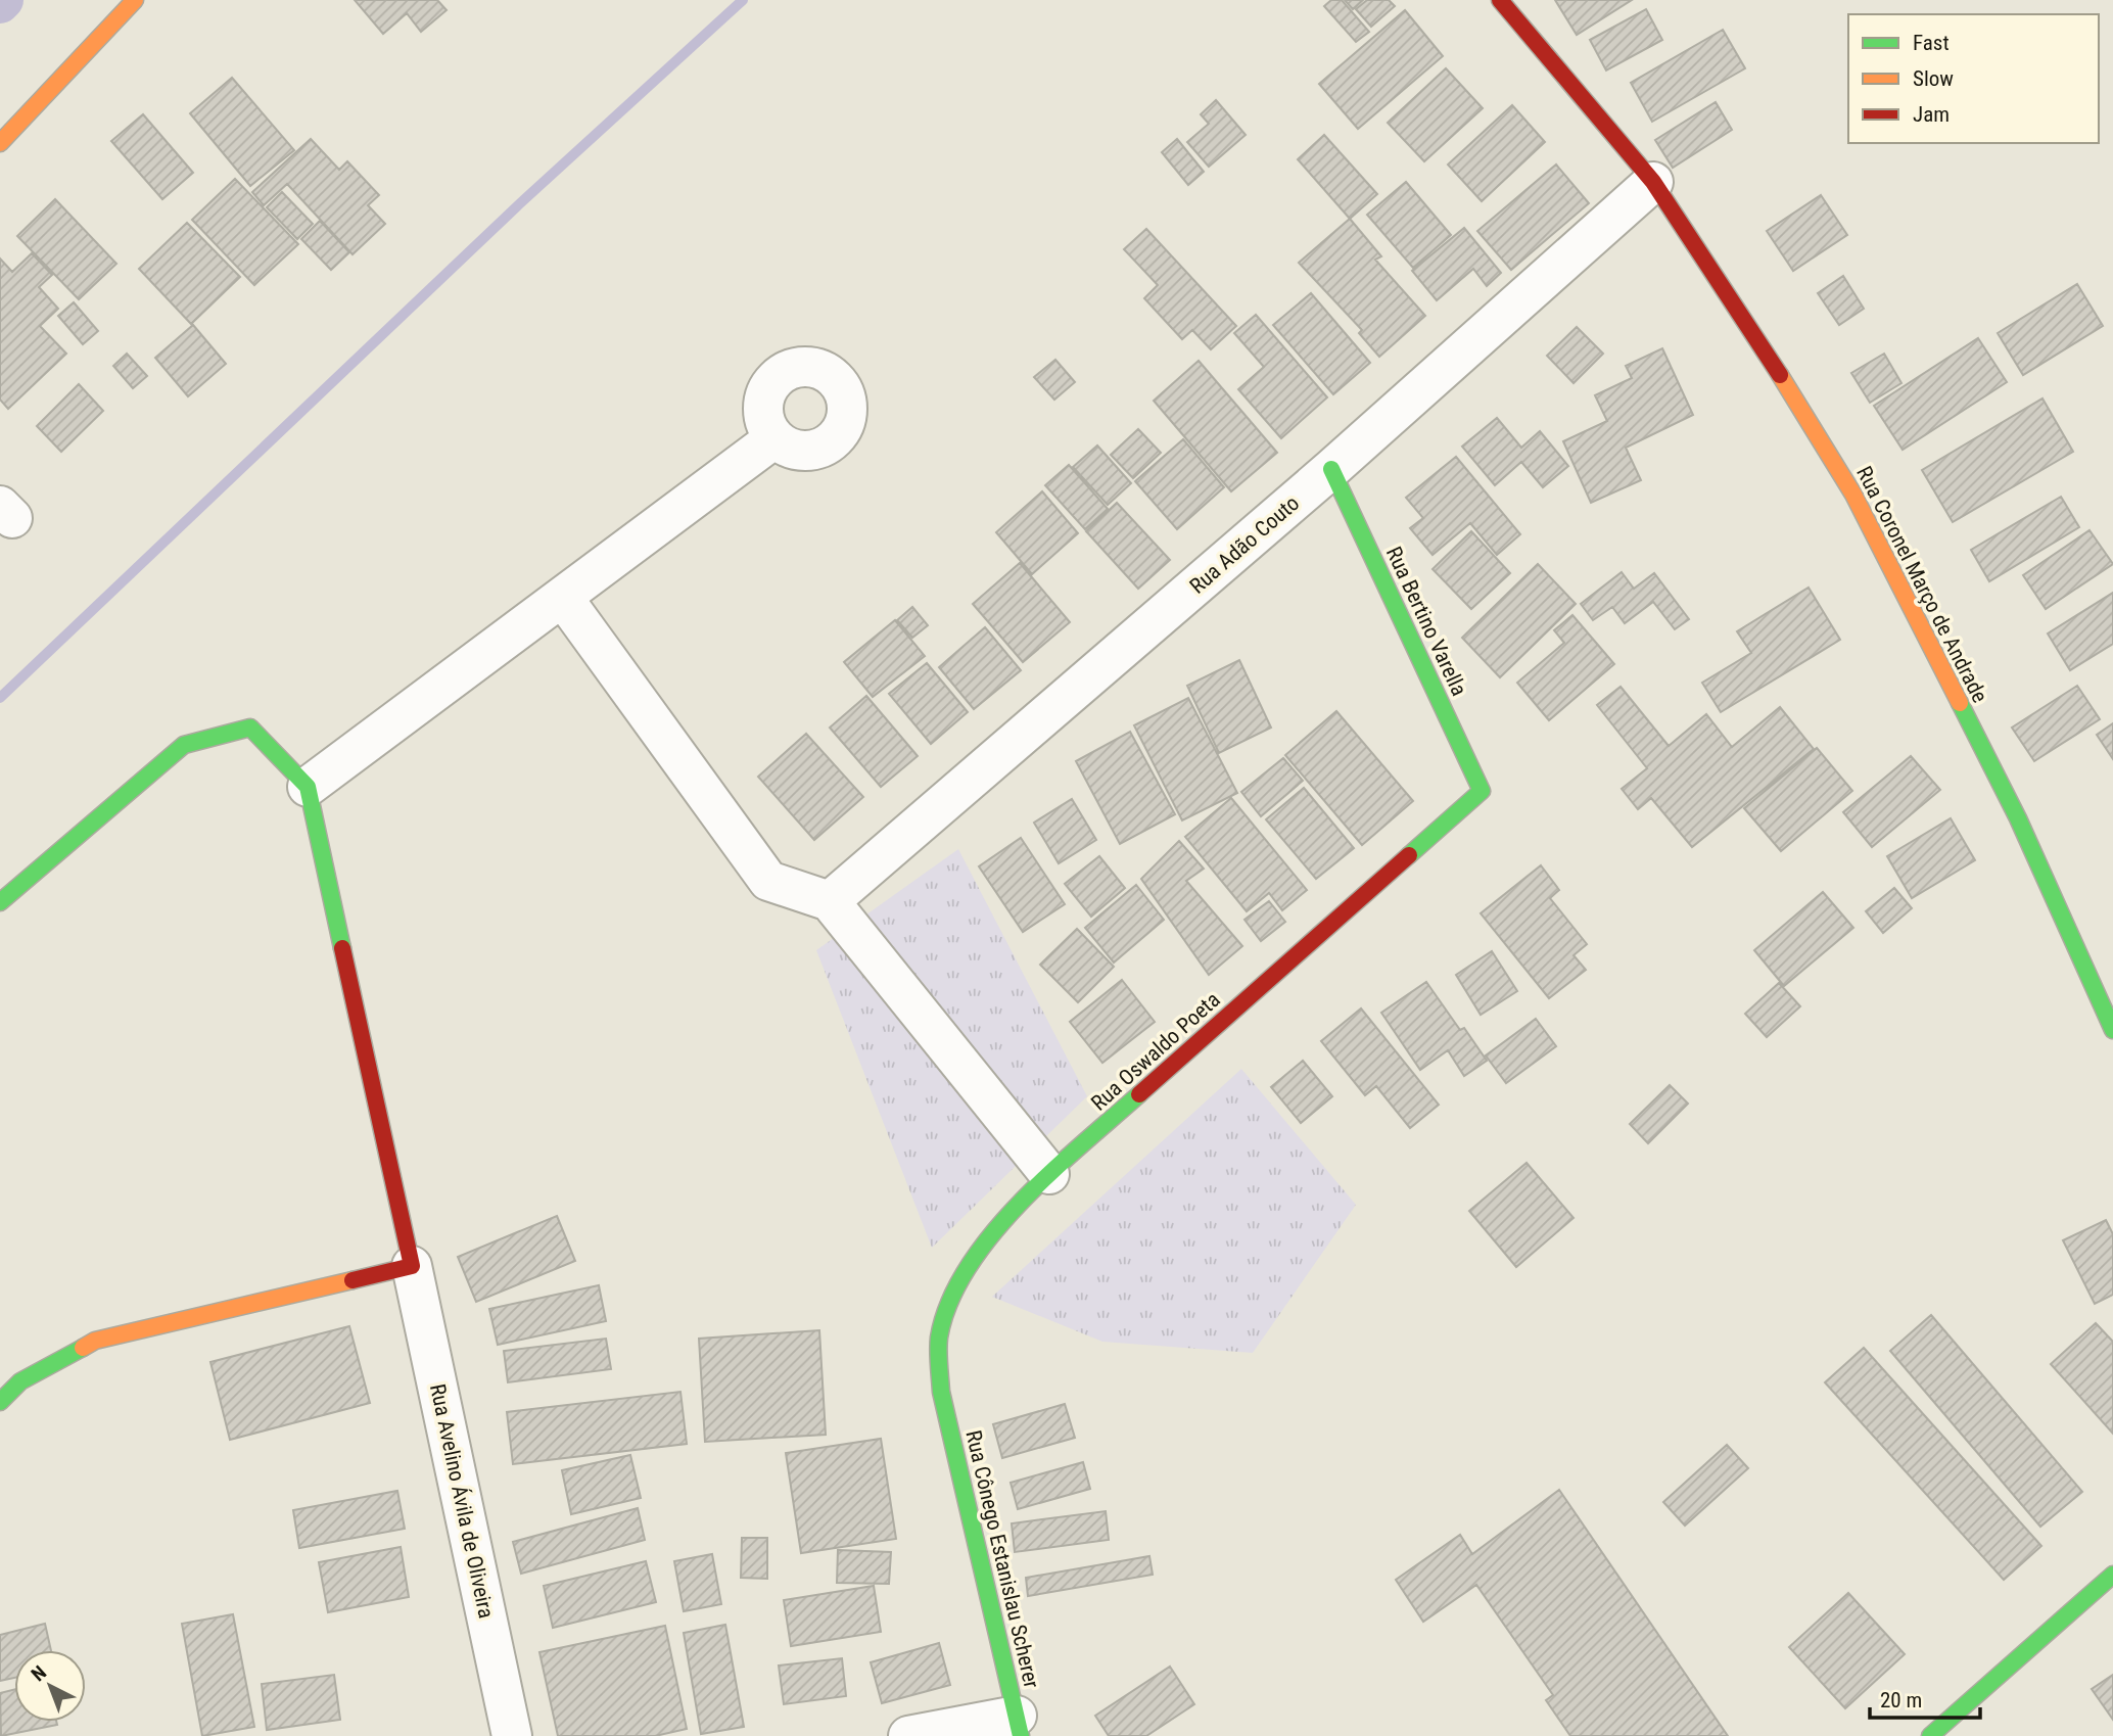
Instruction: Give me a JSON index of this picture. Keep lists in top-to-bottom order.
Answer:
{
  "streets": {
    "street": [
      "Rua Adão Couto",
      "Rua Coronel Março de Andrade",
      "Rua Bertino Varella",
      "Rua Oswaldo Poeta",
      "Rua Avelino Ávila de Oliveira",
      "Rua Cônego Estanislau Scherer"
    ]
  },
  "crossings": [
    ["Rua Adão Couto", "Rua Coronel Março de Andrade"],
    ["Rua Adão Couto", "Rua Bertino Varella"],
    ["Rua Bertino Varella", "Rua Oswaldo Poeta"],
    ["Rua Oswaldo Poeta", "Rua Cônego Estanislau Scherer"]
  ],
  "legend": ["Fast", "Slow", "Jam"],
  "scale_bar": "20 m",
  "north": "top left"
}
